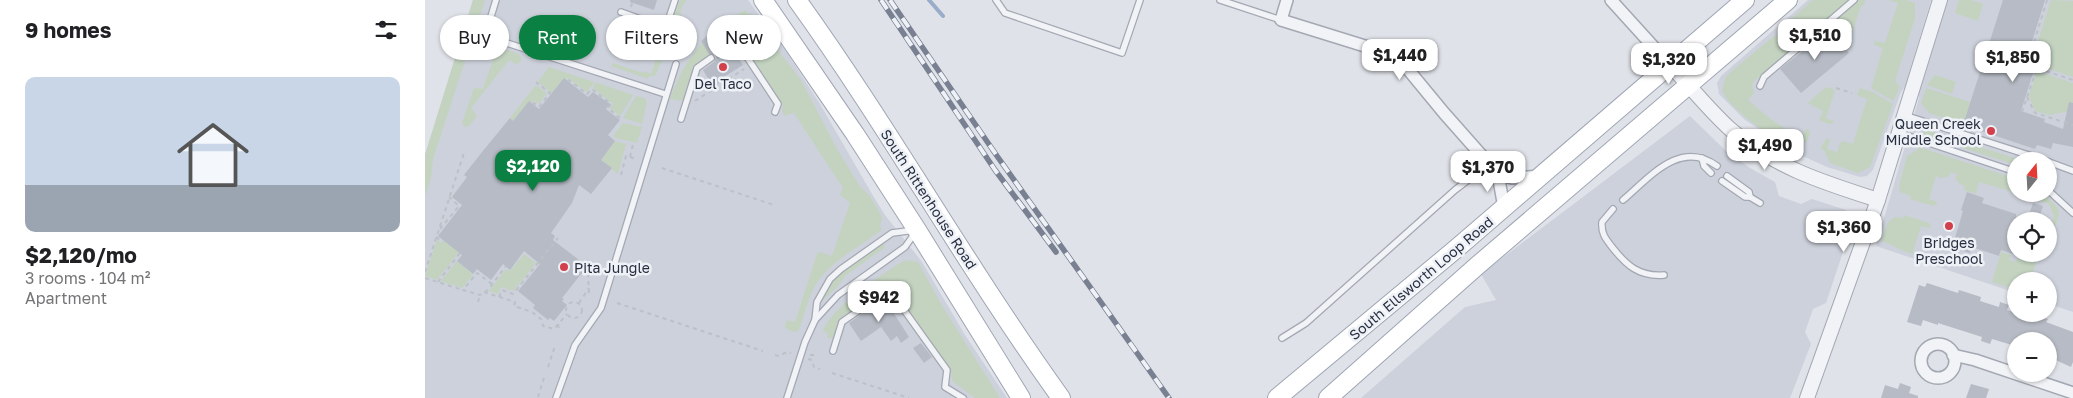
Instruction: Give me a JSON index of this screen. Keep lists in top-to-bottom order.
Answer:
{
  "streets": {
    "main road": ["South Rittenhouse Road", "South Ellsworth Loop Road"]
  },
  "places": [
    "Del Taco",
    "Queen Creek Middle School",
    "Bridges Preschool",
    "Pita Jungle"
  ],
  "north": "top",
  "page": {
    "heading": "9 homes",
    "chip": [
      "Buy",
      "Rent",
      "Filters",
      "New"
    ],
    "price": [
      "$1,510",
      "$1,440",
      "$1,850",
      "$1,320",
      "$1,490",
      "$2,120",
      "$1,370",
      "$1,360",
      "$942"
    ],
    "list": [
      {
        "name": "$2,120/mo",
        "note": "3 rooms · 104 m² · Apartment"
      }
    ],
    "map_buttons": ["+", "−"]
  }
}
